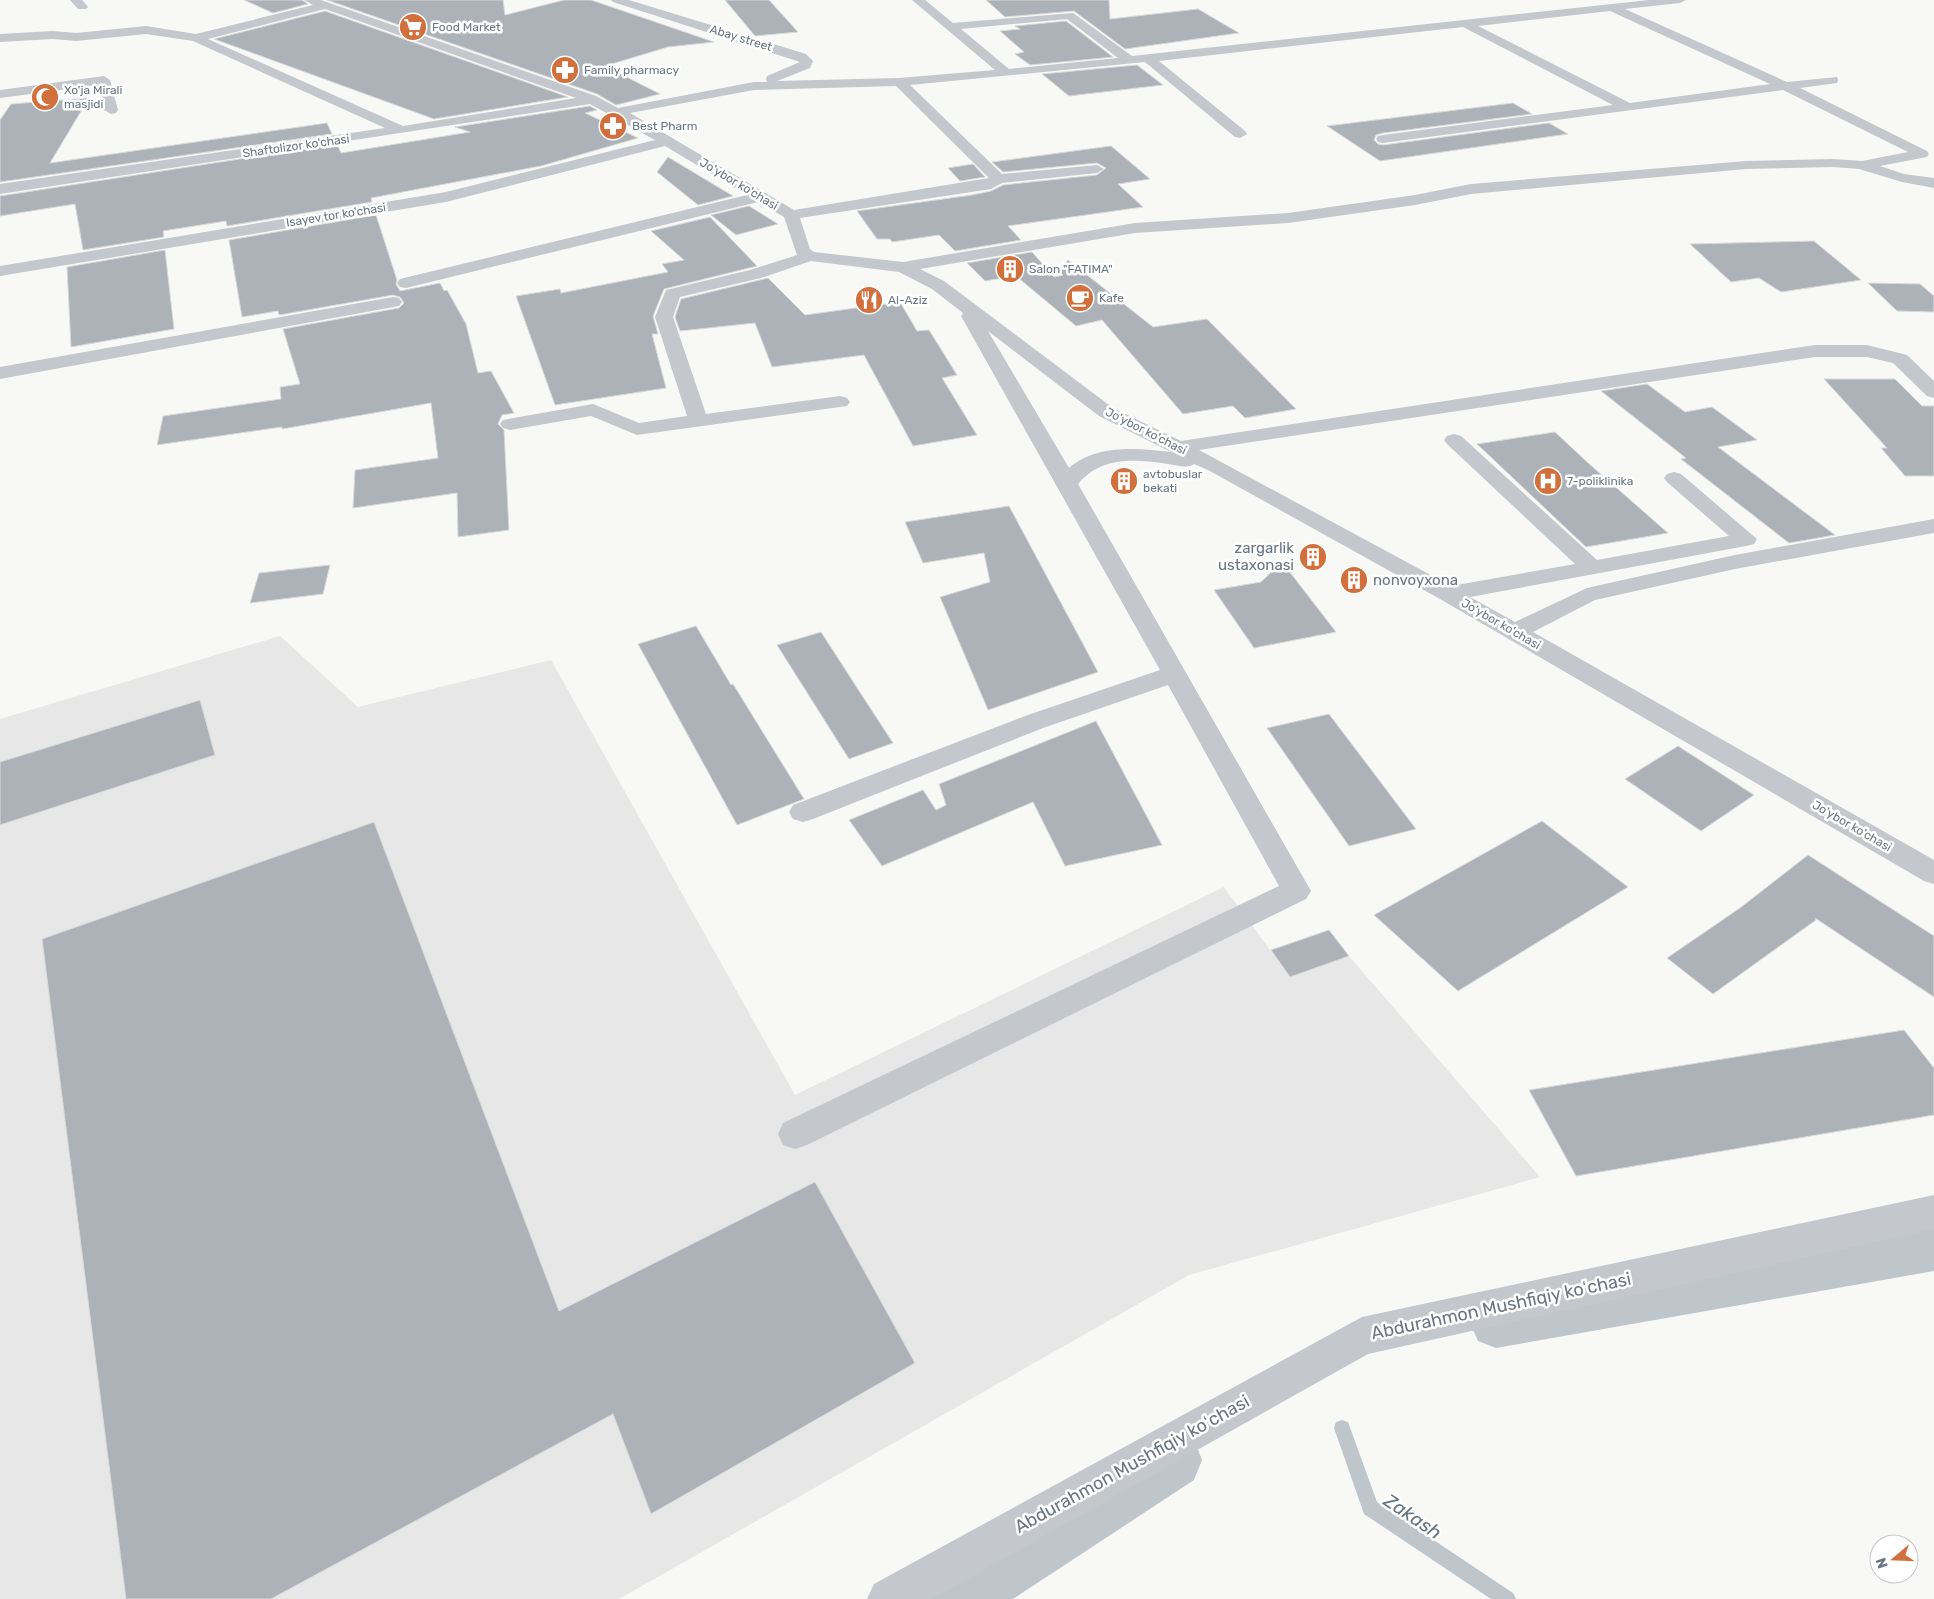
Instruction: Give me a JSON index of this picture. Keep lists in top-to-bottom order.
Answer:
{
  "streets": {
    "street": [
      "Abay street",
      "Shaftolizor ko'chasi",
      "Jo'ybor ko'chasi",
      "Isayev tor ko'chasi",
      "Abdurahmon Mushfiqiy koʻchasi"
    ]
  },
  "crossings": [
    ["Shaftolizor ko'chasi", "Jo'ybor ko'chasi"],
    ["Jo'ybor ko'chasi", "Isayev tor ko'chasi"]
  ],
  "water": ["Zakash"],
  "places": {
    "supermarket": ["Food Market"],
    "pharmacy": ["Family pharmacy", "Best Pharm"],
    "mosque": ["Xo'ja Mirali masjidi"],
    "building": [
      "Salon \"FATIMA\"",
      "avtobuslar bekati",
      "zargarlik ustaxonasi",
      "nonvoyxona"
    ],
    "cafe": ["Kafe"],
    "restaurant": ["Al-Aziz"],
    "hospital": ["7-poliklinika"]
  },
  "north": "left"
}
